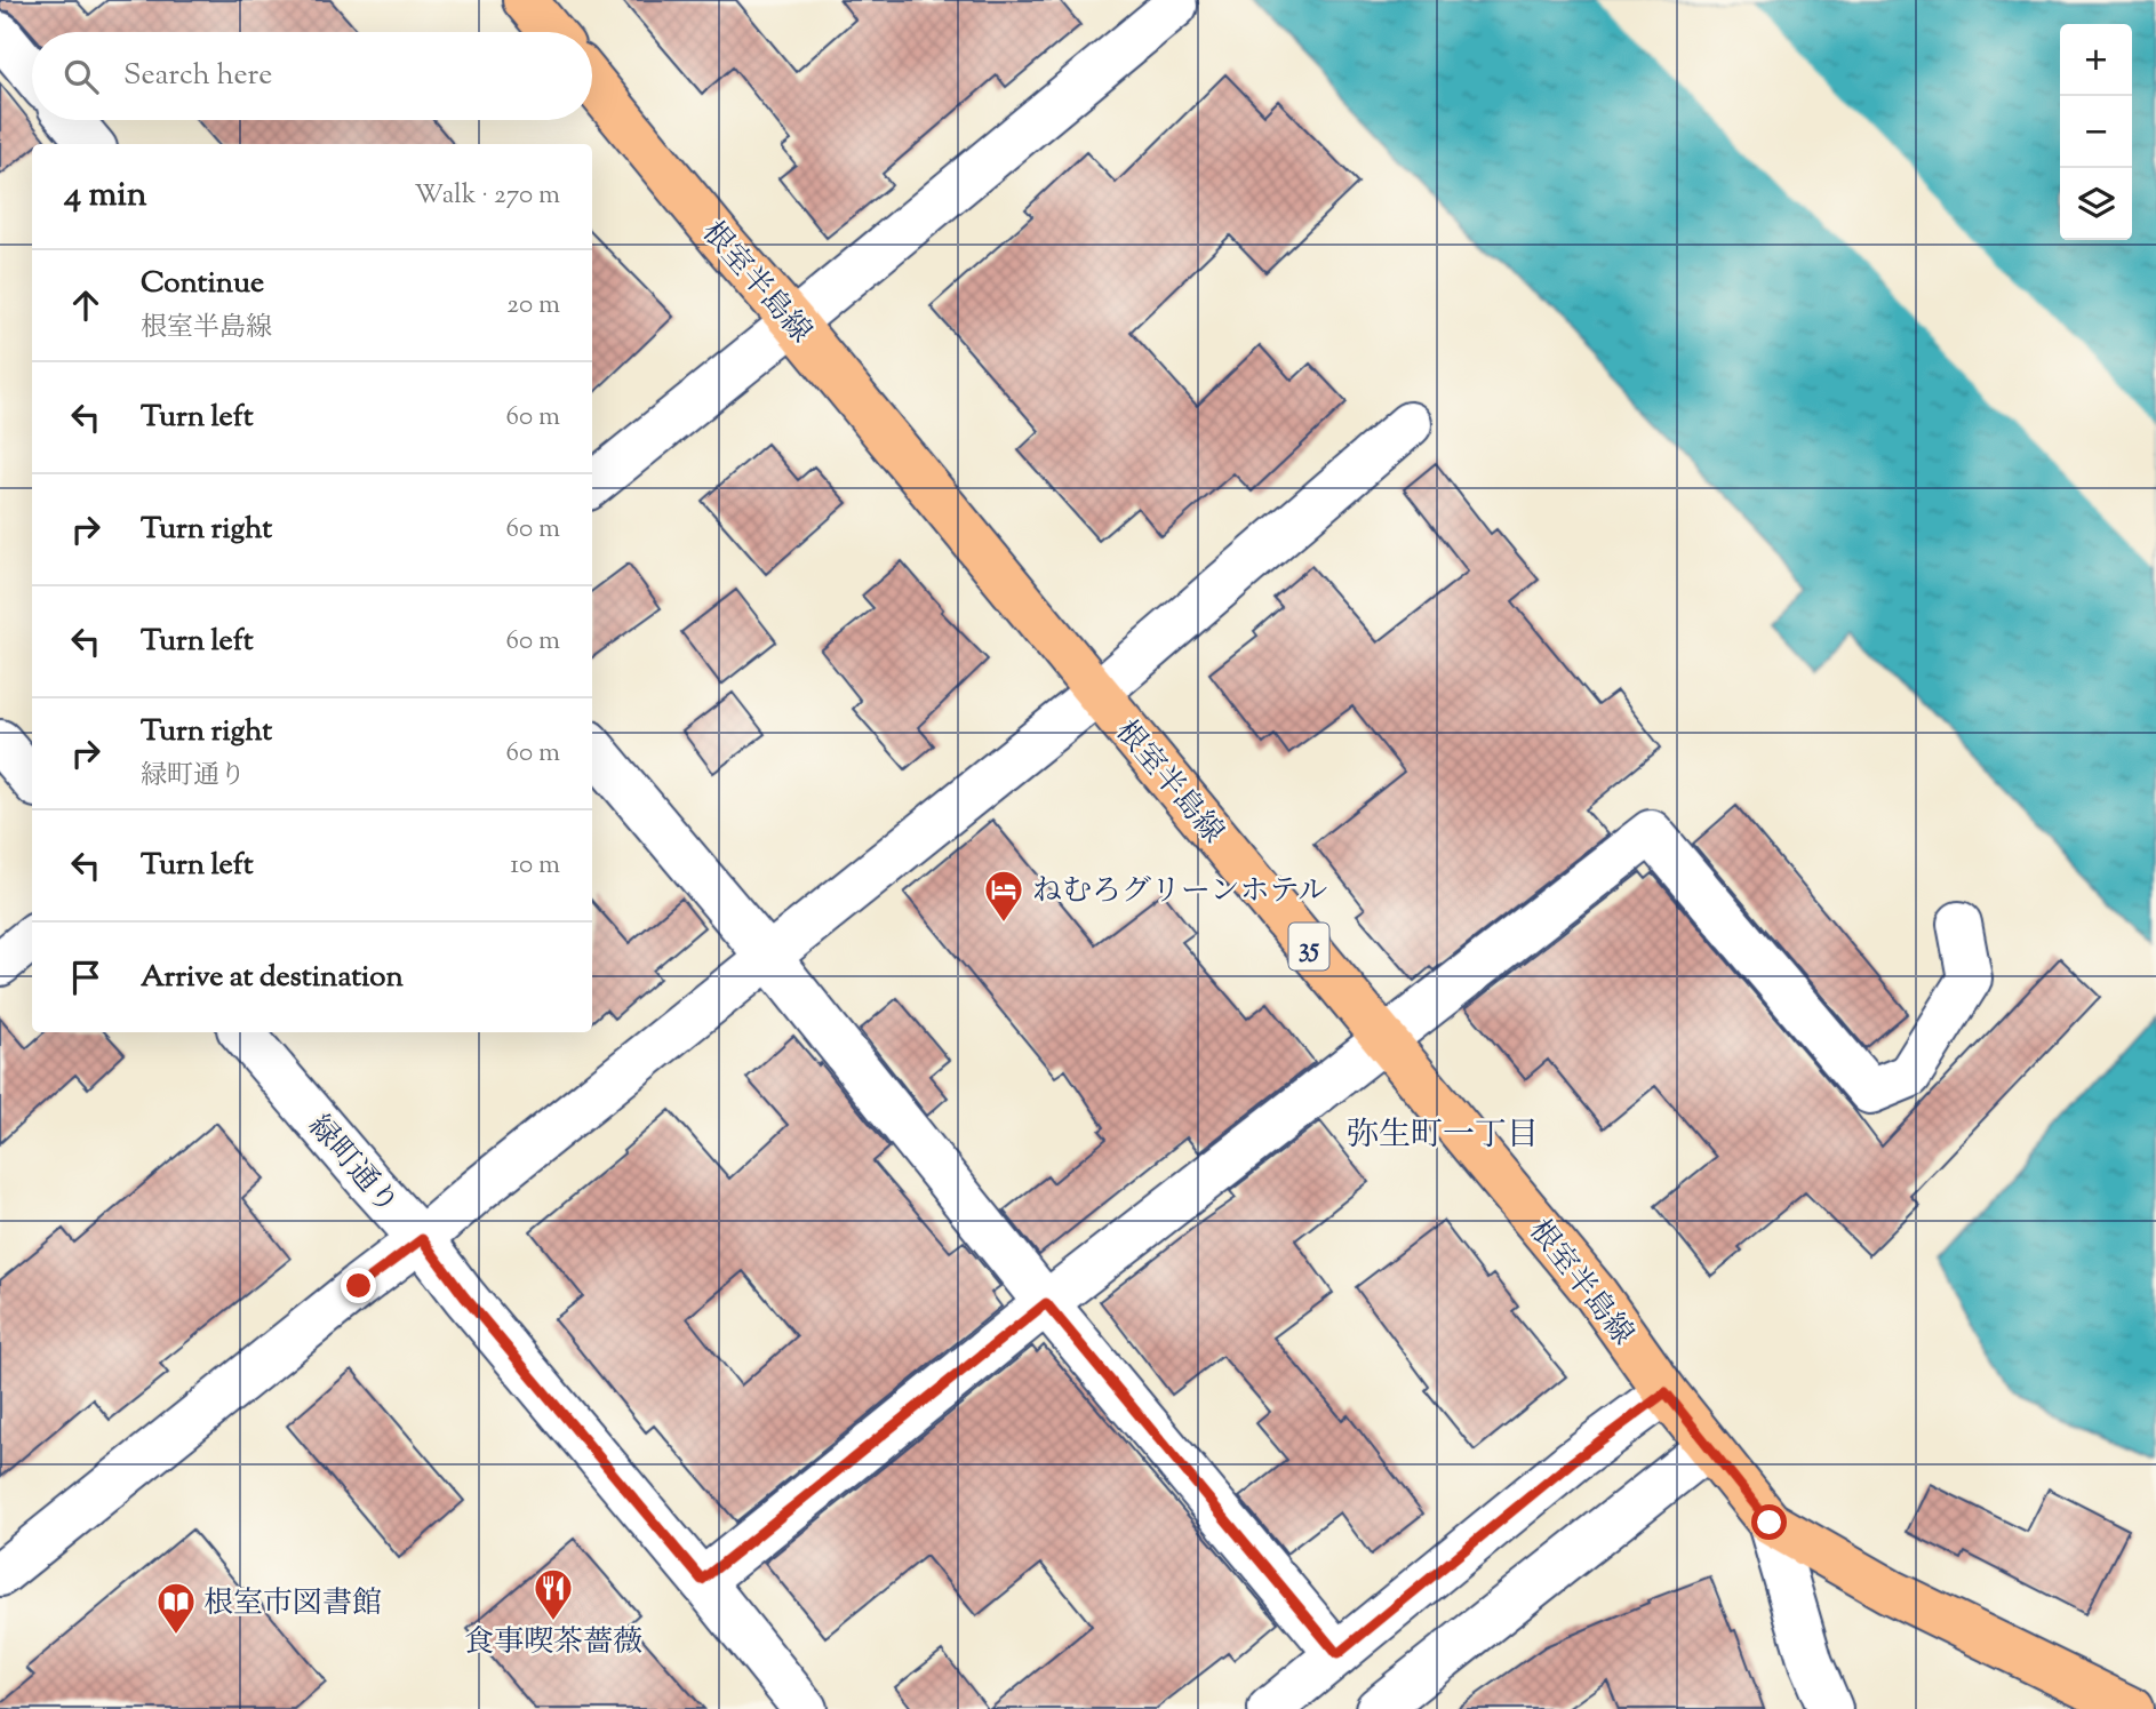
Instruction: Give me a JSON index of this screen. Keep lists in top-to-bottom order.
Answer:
{
  "streets": {
    "main road": ["根室半島線", "35"],
    "street": ["緑町通り"]
  },
  "districts": ["弥生町一丁目"],
  "places": {
    "hotel": ["ねむろグリーンホテル"],
    "restaurant": ["食事喫茶薔薇"],
    "library": ["根室市図書館"]
  },
  "page": {
    "map_buttons": ["+", "−"],
    "search": "Search here",
    "heading": ["4 min", "Walk · 270 m"],
    "list": [
      ["Continue", "根室半島線", "20 m"],
      ["Turn left", "60 m"],
      ["Turn right", "60 m"],
      ["Turn left", "60 m"],
      ["Turn right", "緑町通り", "60 m"],
      ["Turn left", "10 m"],
      "Arrive at destination"
    ]
  }
}
